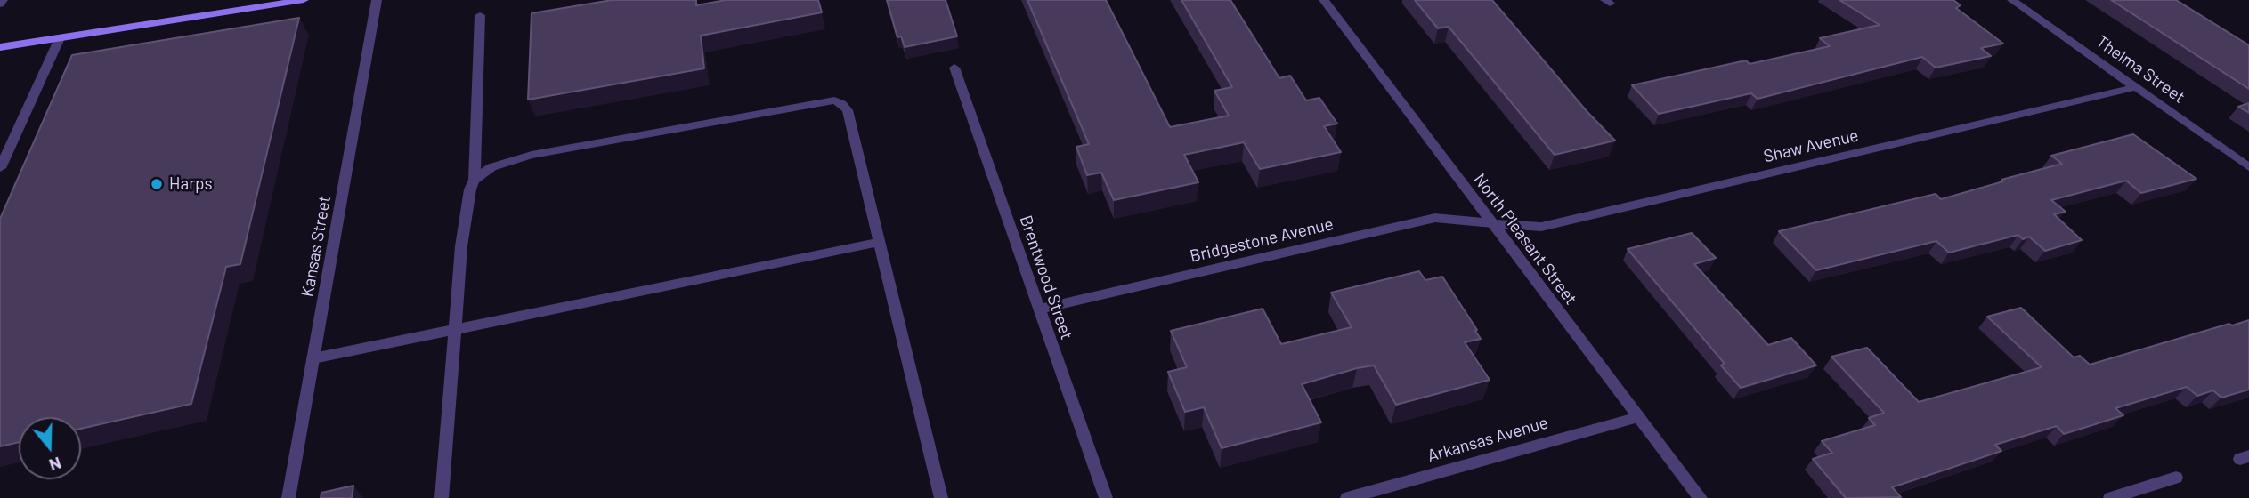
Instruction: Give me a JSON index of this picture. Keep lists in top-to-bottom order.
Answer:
{
  "streets": {
    "street": [
      "Thelma Street",
      "Shaw Avenue",
      "North Pleasant Street",
      "Bridgestone Avenue",
      "Kansas Street",
      "Brentwood Street",
      "Arkansas Avenue"
    ]
  },
  "crossings": [
    ["Thelma Street", "Shaw Avenue"],
    ["Shaw Avenue", "North Pleasant Street"],
    ["Shaw Avenue", "Bridgestone Avenue"],
    ["North Pleasant Street", "Bridgestone Avenue"],
    ["North Pleasant Street", "Arkansas Avenue"],
    ["Bridgestone Avenue", "Brentwood Street"]
  ],
  "places": ["Harps"],
  "north": "bottom"
}
